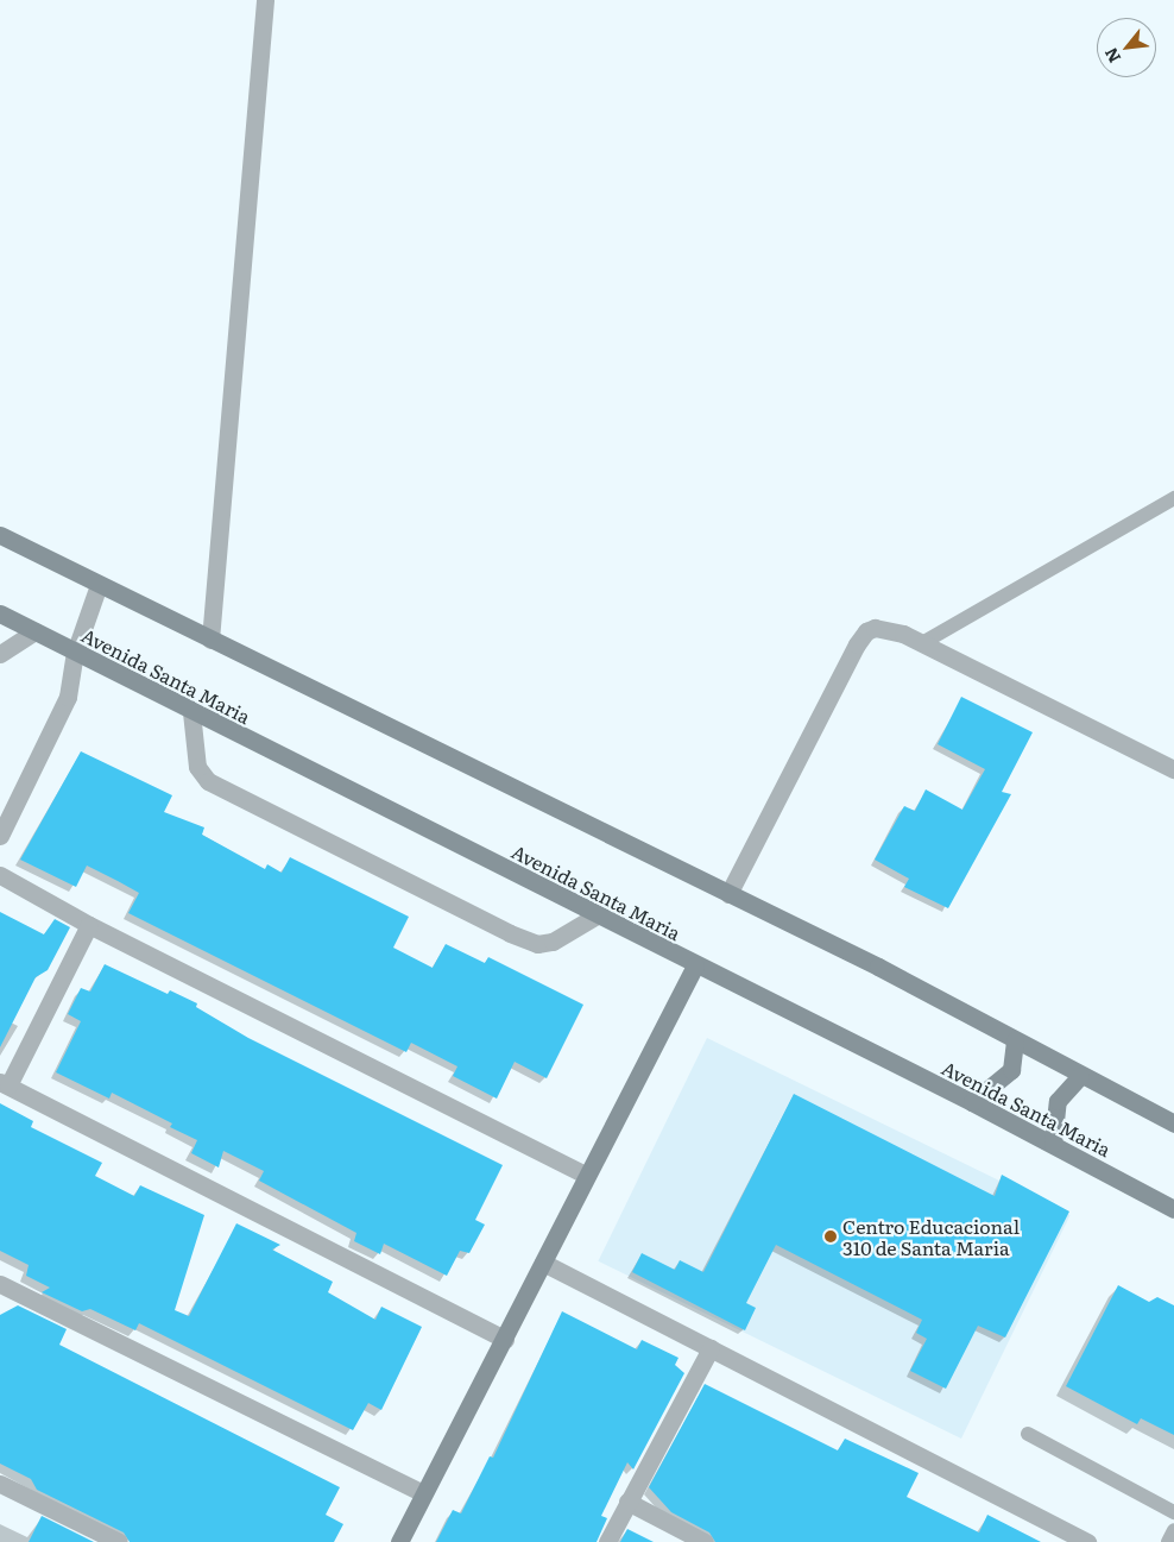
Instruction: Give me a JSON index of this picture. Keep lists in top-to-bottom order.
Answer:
{
  "streets": {
    "main road": ["Avenida Santa Maria"]
  },
  "places": ["Centro Educacional 310 de Santa Maria"],
  "north": "bottom left"
}
